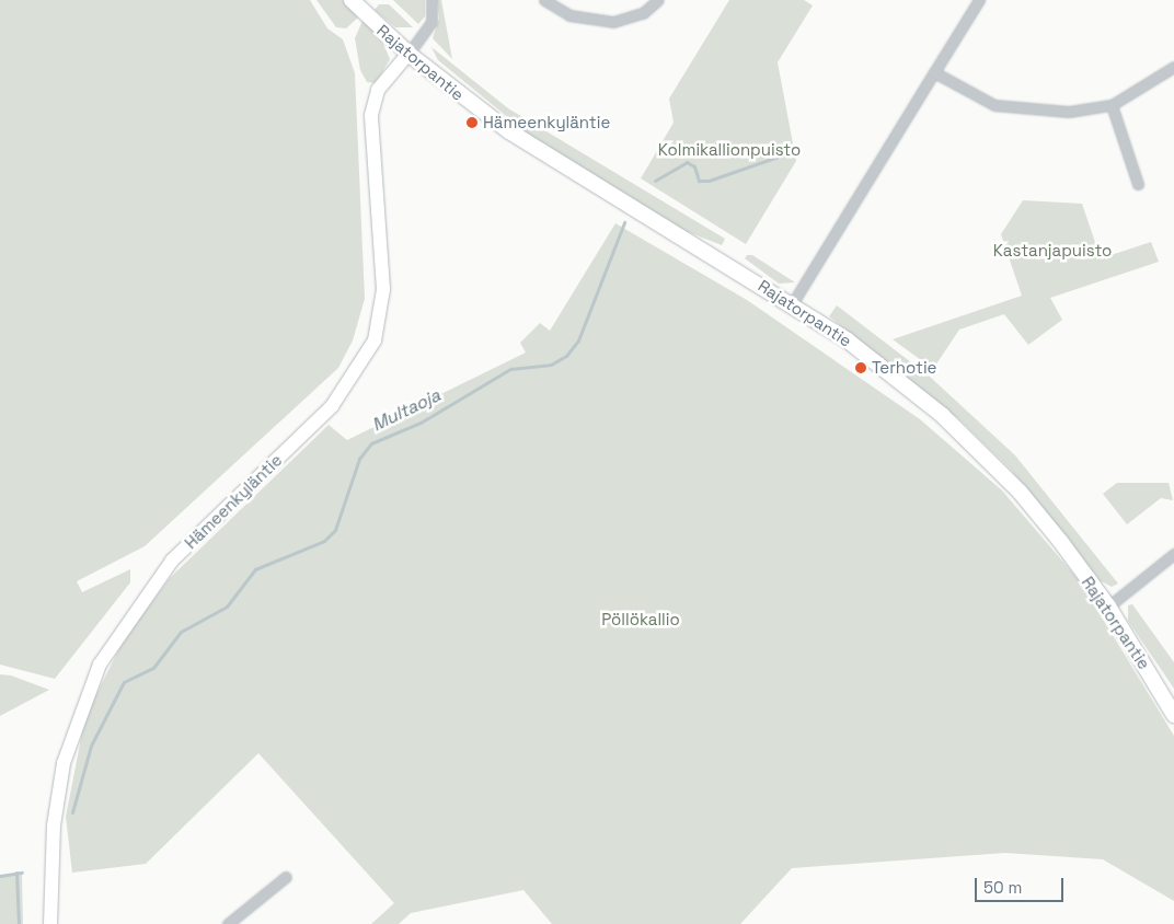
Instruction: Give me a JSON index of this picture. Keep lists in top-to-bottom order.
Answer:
{
  "streets": {
    "main road": ["Rajatorpantie"],
    "street": ["Hämeenkyläntie"]
  },
  "crossings": [
    ["Rajatorpantie", "Hämeenkyläntie"]
  ],
  "water": ["Multaoja"],
  "parks": ["Kolmikallionpuisto", "Kastanjapuisto", "Pöllökallio"],
  "places": ["Hämeenkyläntie", "Terhotie"],
  "scale_bar": "50 m"
}
